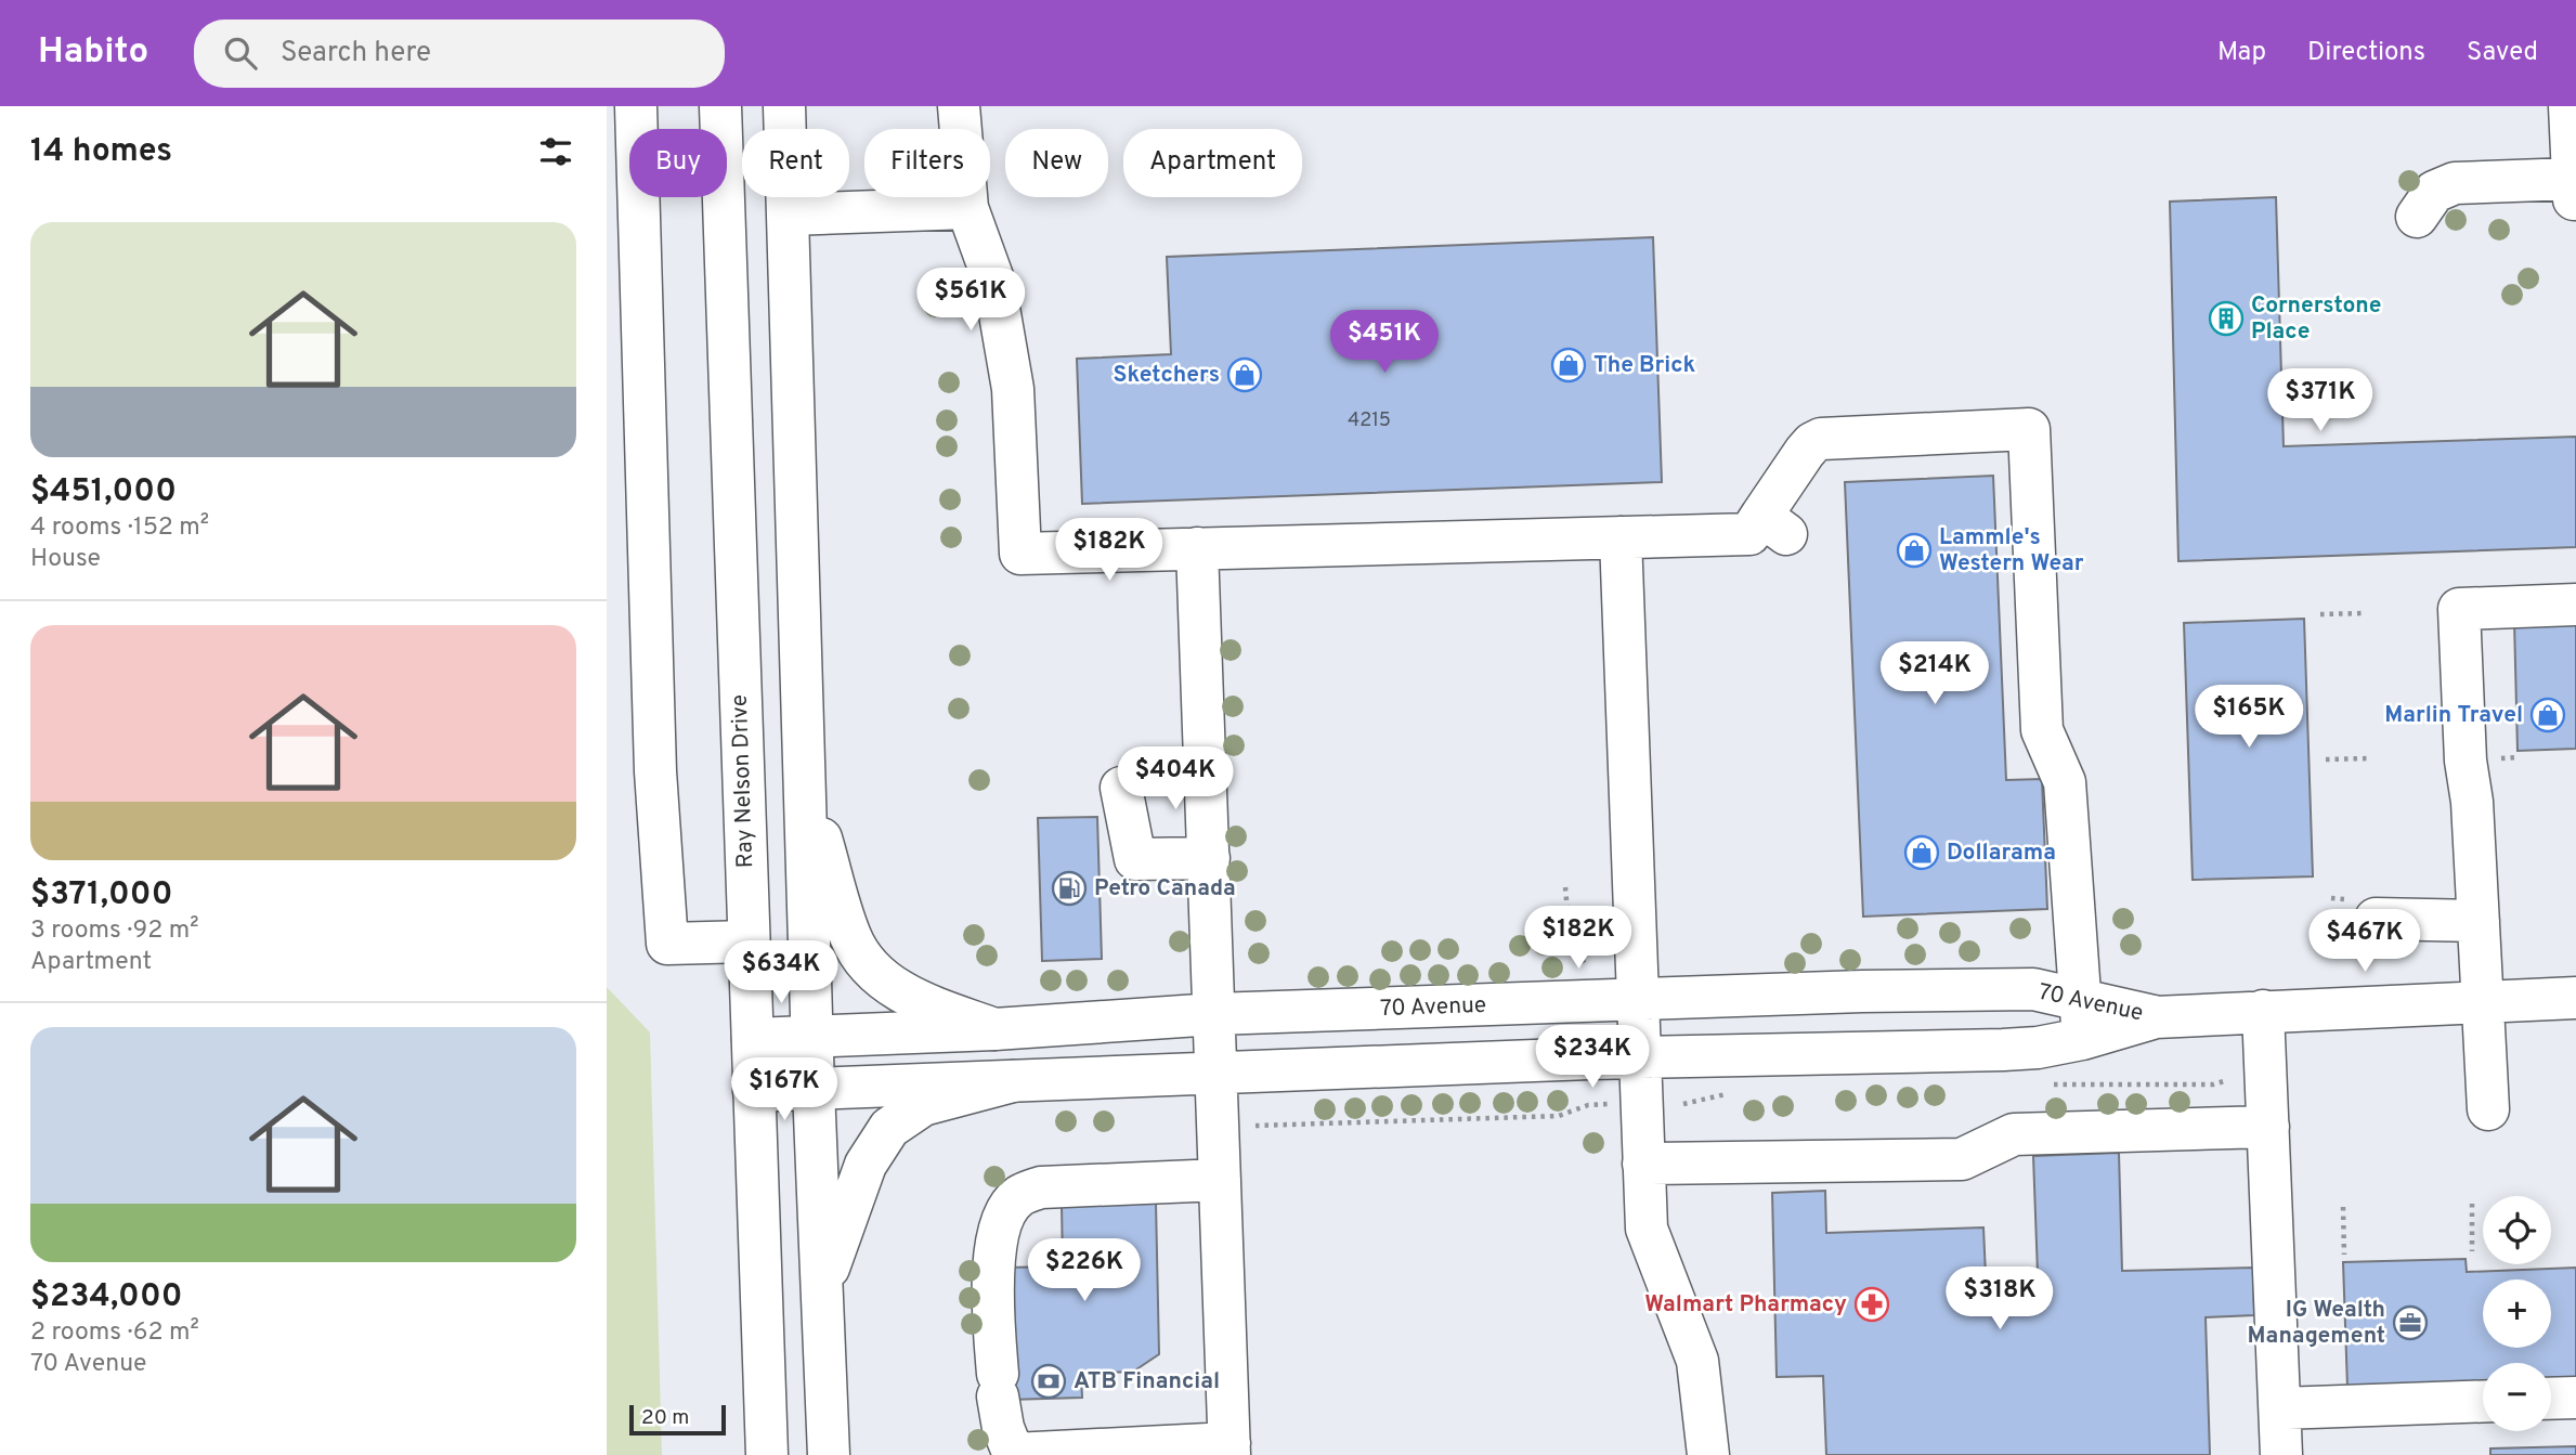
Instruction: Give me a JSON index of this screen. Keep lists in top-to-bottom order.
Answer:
{
  "streets": {
    "main road": ["Ray Nelson Drive", "70 Avenue"]
  },
  "crossings": [
    ["Ray Nelson Drive", "70 Avenue"]
  ],
  "places": {
    "building": ["Cornerstone Place"],
    "shop": [
      "The Brick",
      "Sketchers",
      "Lammle's Western Wear",
      "Marlin Travel",
      "Dollarama"
    ],
    "fuel station": ["Petro Canada"],
    "pharmacy": ["Walmart Pharmacy"],
    "office": ["IG Wealth Management"],
    "bank": ["ATB Financial"]
  },
  "house_numbers": ["4215"],
  "scale_bar": "20 m",
  "page": {
    "header": "Habito",
    "search": "Search here",
    "nav": ["Map", "Directions", "Saved"],
    "heading": "14 homes",
    "chip": [
      "Buy",
      "Rent",
      "Filters",
      "New",
      "Apartment"
    ],
    "list": [
      {
        "name": "$451,000",
        "note": "4 rooms · 152 m² · House"
      },
      {
        "name": "$371,000",
        "note": "3 rooms · 92 m² · Apartment"
      },
      {
        "name": "$234,000",
        "note": "2 rooms · 62 m² · 70 Avenue"
      }
    ],
    "price": [
      "$561K",
      "$451K",
      "$371K",
      "$182K",
      "$214K",
      "$165K",
      "$404K",
      "$182K",
      "$467K",
      "$634K",
      "$234K",
      "$167K",
      "$226K",
      "$318K"
    ],
    "map_buttons": ["+", "−"],
    "scale": "20 m"
  }
}
